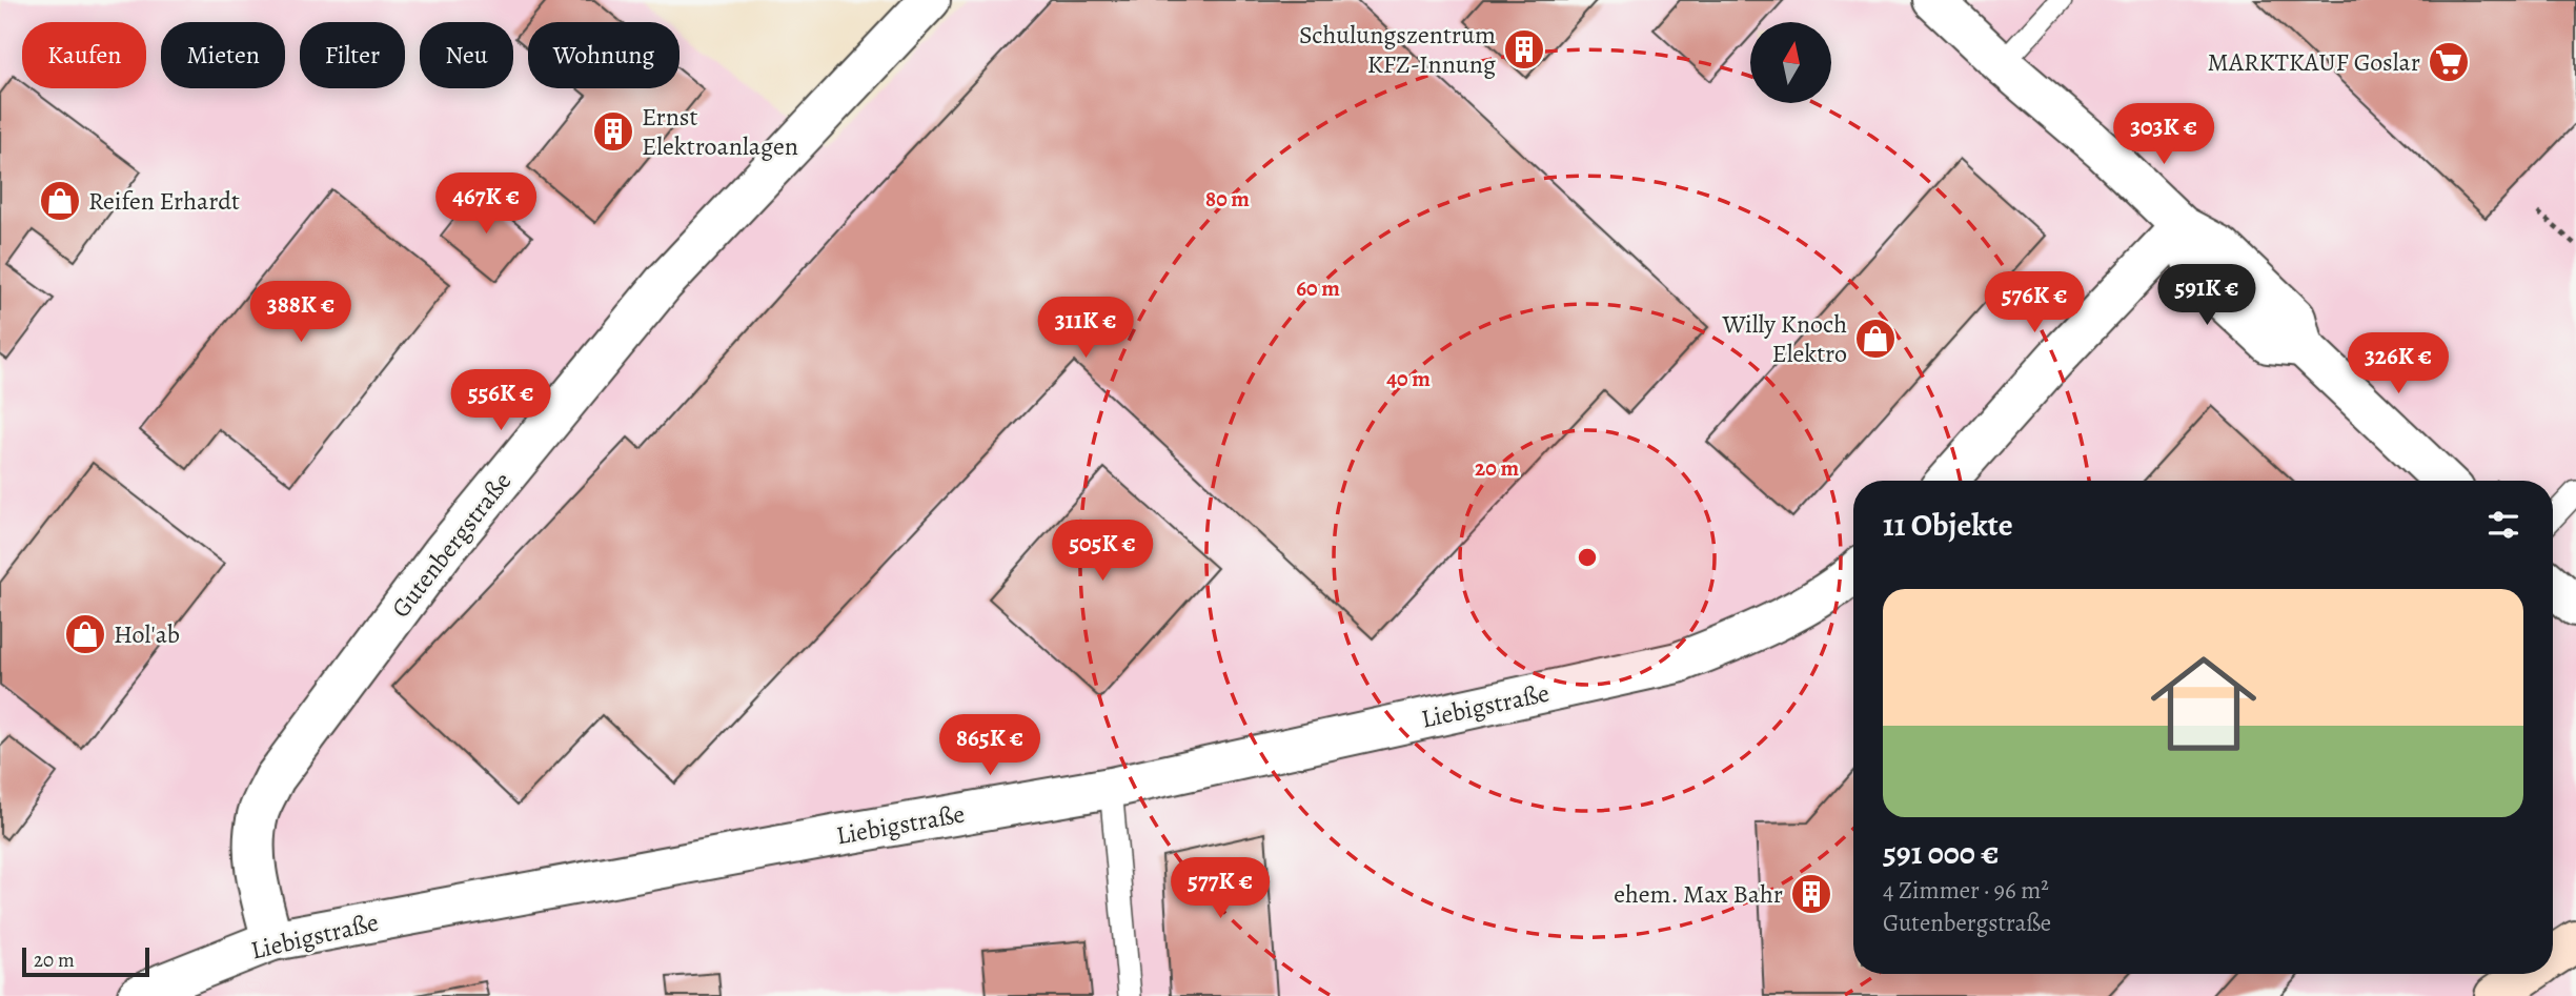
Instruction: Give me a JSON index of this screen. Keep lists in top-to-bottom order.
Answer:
{
  "streets": {
    "street": ["Gutenbergstraße", "Liebigstraße"]
  },
  "crossings": [
    ["Gutenbergstraße", "Liebigstraße"]
  ],
  "places": {
    "building": ["Schulungszentrum KFZ-Innung", "Ernst Elektroanlagen", "ehem. Max Bahr"],
    "supermarket": ["MARKTKAUF Goslar"],
    "shop": ["Reifen Erhardt", "Willy Knoch Elektro", "Hol'ab"]
  },
  "scale_bar": "20 m",
  "north": "top",
  "page": {
    "chip": [
      "Kaufen",
      "Mieten",
      "Filter",
      "Neu",
      "Wohnung"
    ],
    "price": [
      "303K €",
      "467K €",
      "591K €",
      "576K €",
      "388K €",
      "311K €",
      "326K €",
      "556K €",
      "505K €",
      "865K €",
      "577K €"
    ],
    "heading": "11 Objekte",
    "list": [
      {
        "name": "591 000 €",
        "note": "4 Zimmer · 96 m² · Gutenbergstraße"
      }
    ],
    "scale": "20 m"
  },
  "rings": [
    "80 m",
    "60 m",
    "40 m",
    "20 m"
  ]
}
